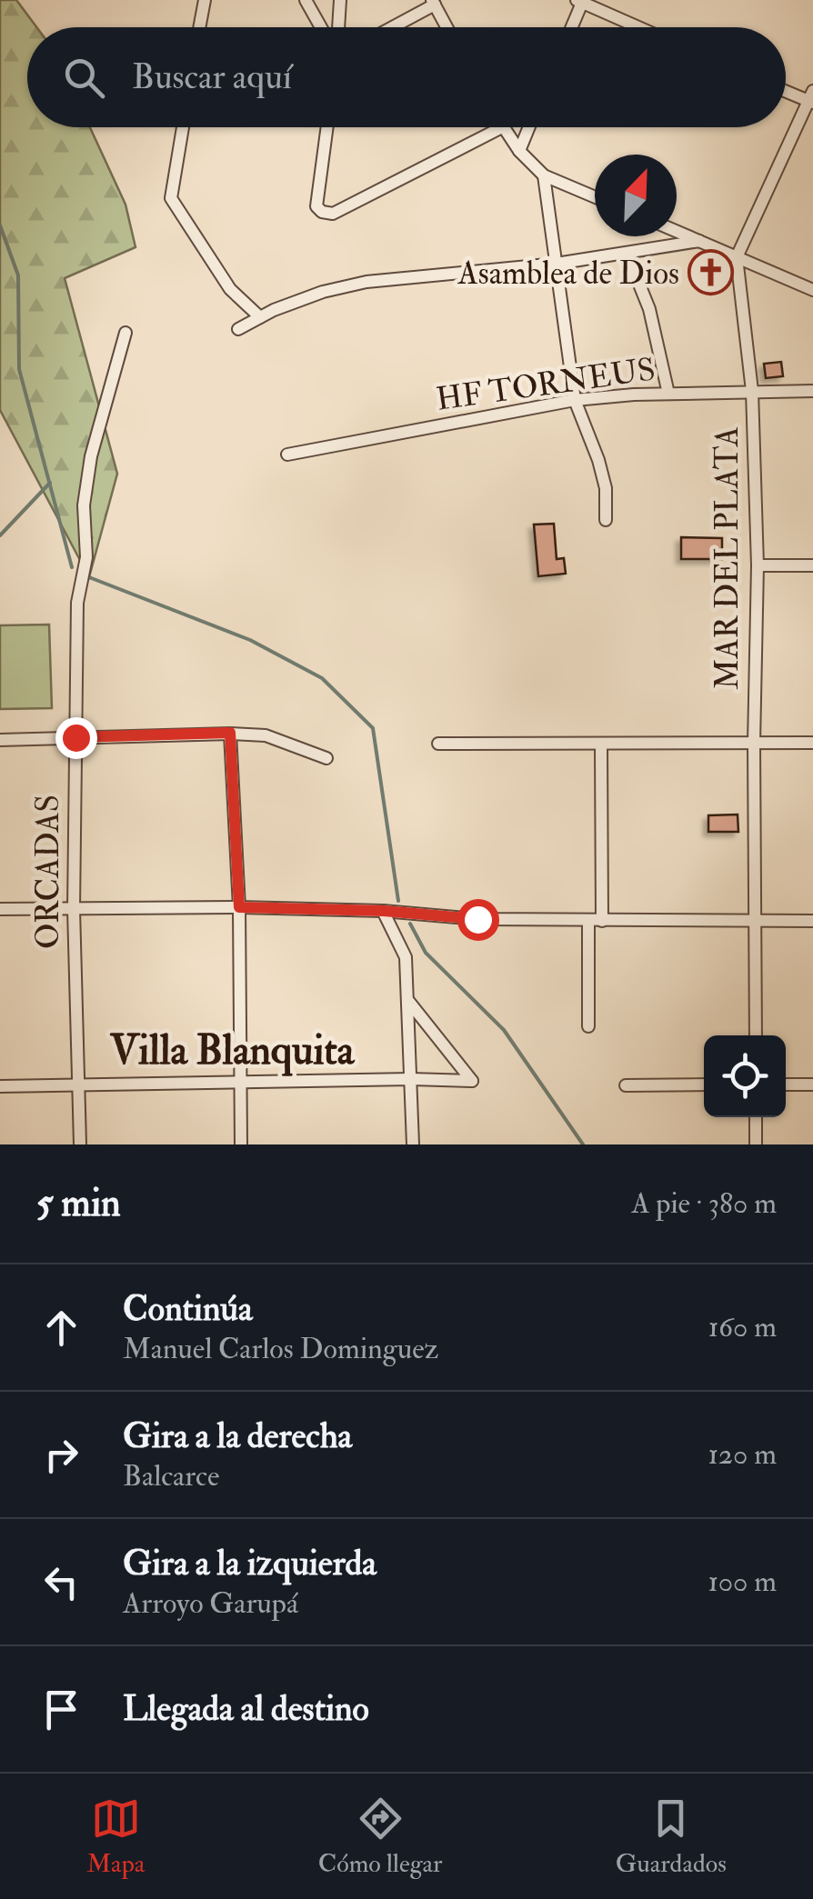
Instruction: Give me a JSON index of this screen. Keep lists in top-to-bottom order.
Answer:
{
  "streets": {
    "street": ["HF TORNEUS", "MAR DEL PLATA", "ORCADAS"]
  },
  "crossings": [
    ["HF TORNEUS", "MAR DEL PLATA"]
  ],
  "districts": ["Villa Blanquita"],
  "places": {
    "church": ["Asamblea de Dios"]
  },
  "north": "top right",
  "page": {
    "search": "Buscar aquí",
    "heading": ["5 min", "A pie · 380 m"],
    "list": [
      ["Continúa", "Manuel Carlos Dominguez", "160 m"],
      ["Gira a la derecha", "Balcarce", "120 m"],
      ["Gira a la izquierda", "Arroyo Garupá", "100 m"],
      "Llegada al destino"
    ],
    "nav": ["Mapa", "Cómo llegar", "Guardados"]
  }
}
